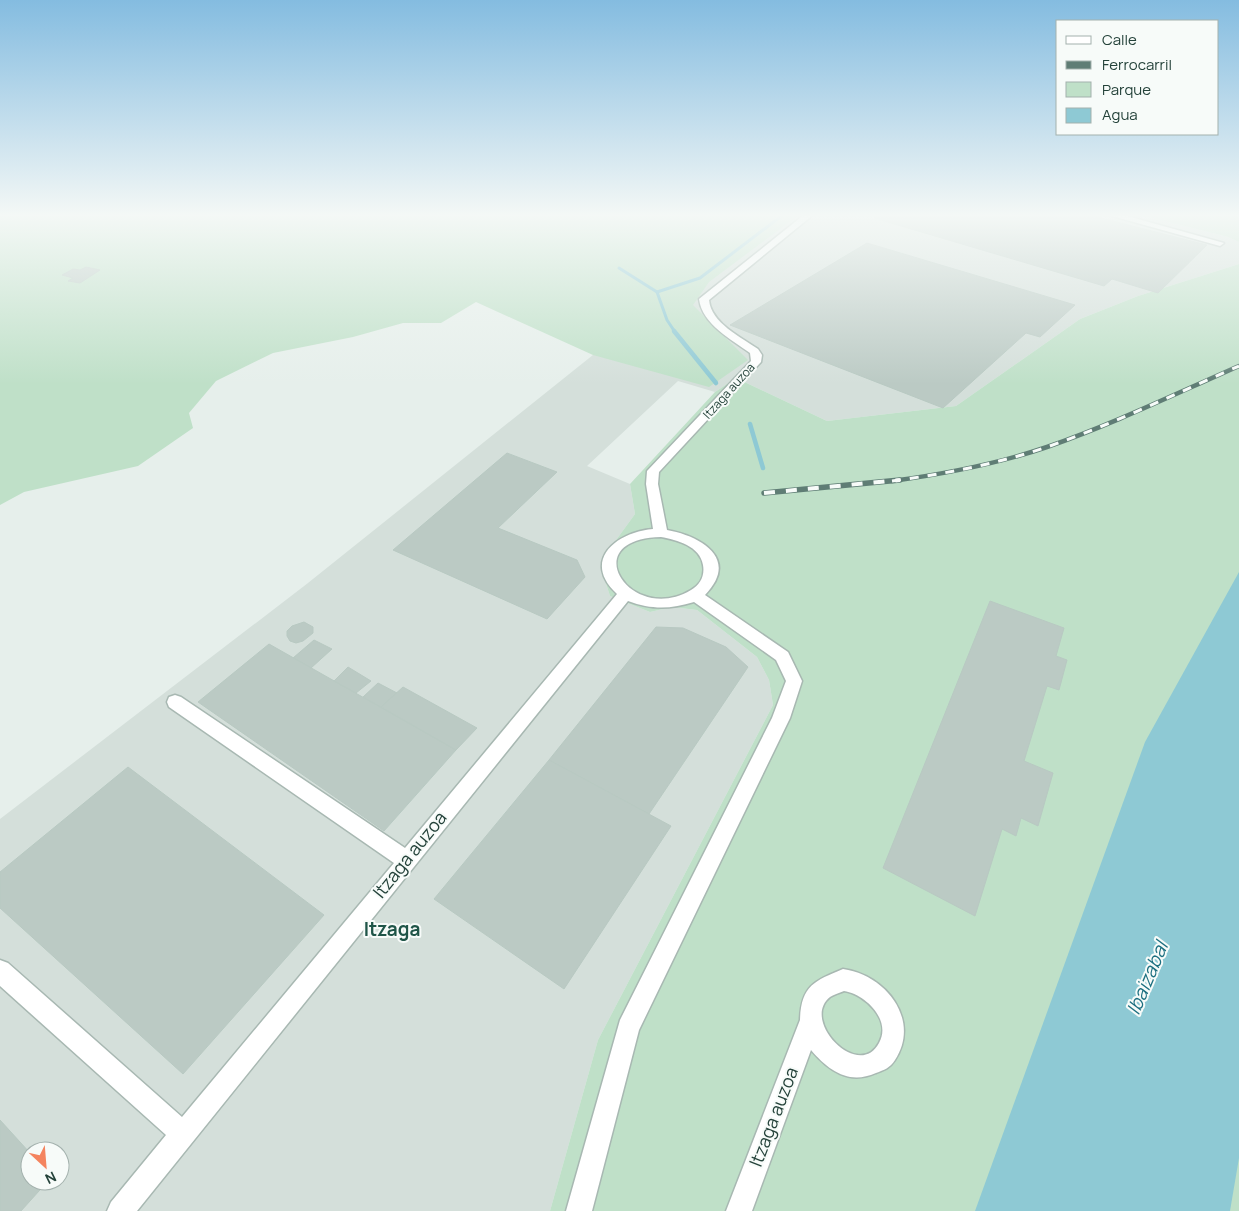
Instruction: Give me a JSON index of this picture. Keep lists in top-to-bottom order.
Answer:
{
  "streets": {
    "street": ["Itzaga auzoa"]
  },
  "districts": ["Itzaga"],
  "water": ["Ibaizabal"],
  "legend": [
    "Calle",
    "Ferrocarril",
    "Parque",
    "Agua"
  ],
  "north": "bottom right"
}
